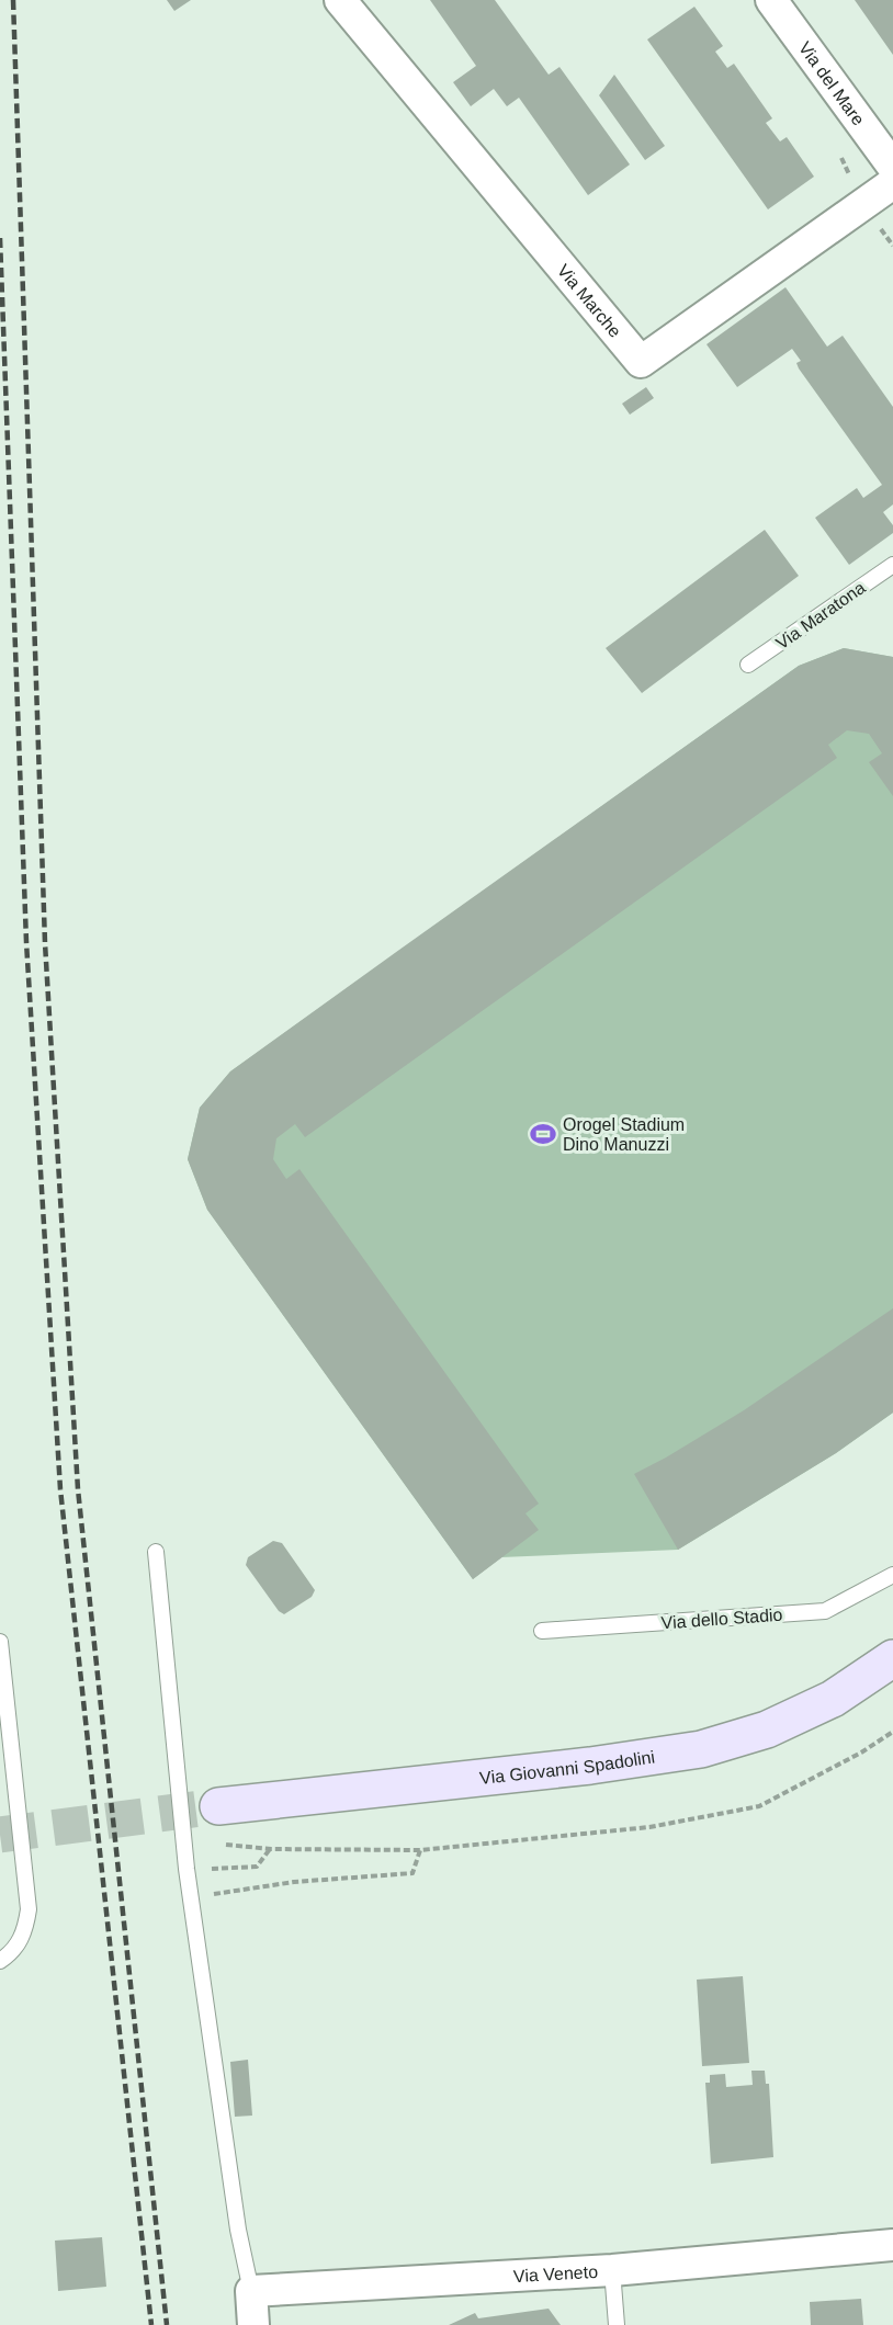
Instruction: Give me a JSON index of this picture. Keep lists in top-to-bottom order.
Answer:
{
  "streets": {
    "main road": ["Via Giovanni Spadolini"],
    "street": ["Via del Mare", "Via Marche", "Via Veneto"],
    "lane": ["Via Maratona", "Via dello Stadio"]
  },
  "places": {
    "sports": ["Orogel Stadium Dino Manuzzi"]
  }
}
